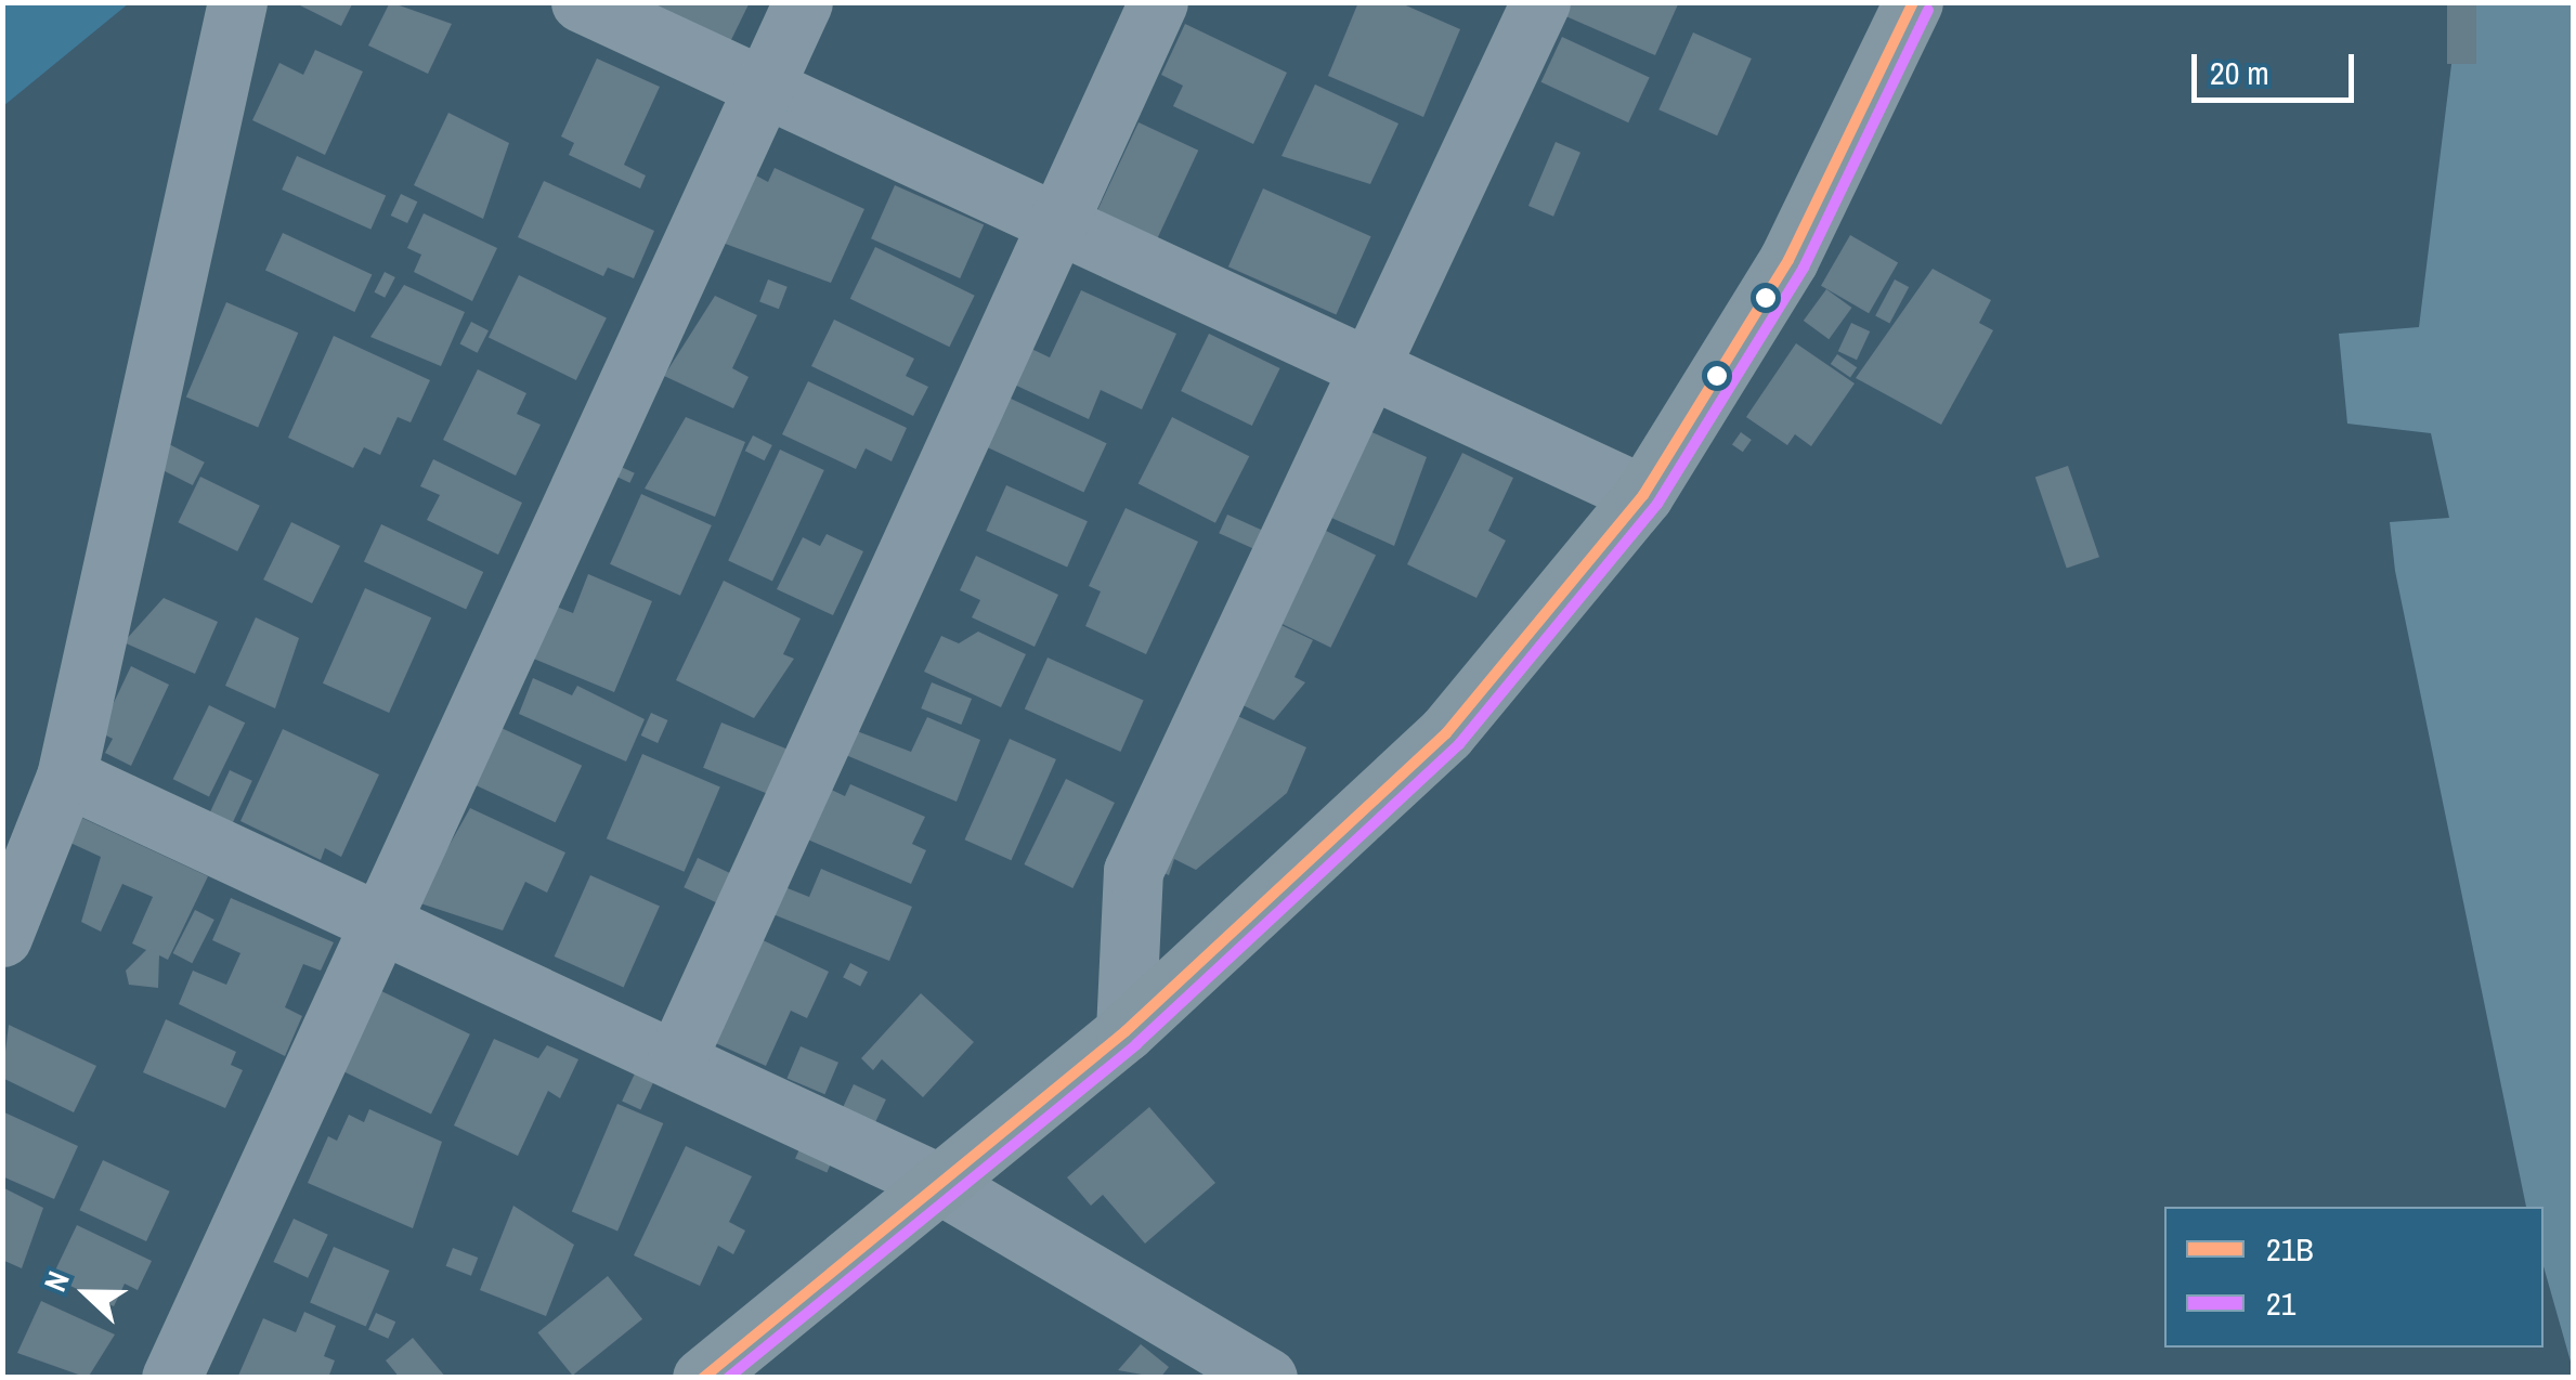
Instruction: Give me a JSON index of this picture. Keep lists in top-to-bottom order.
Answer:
{
  "lines": ["transit line 21B", "transit line 21"],
  "legend": ["21B", "21"],
  "scale_bar": "20 m",
  "north": "left"
}
